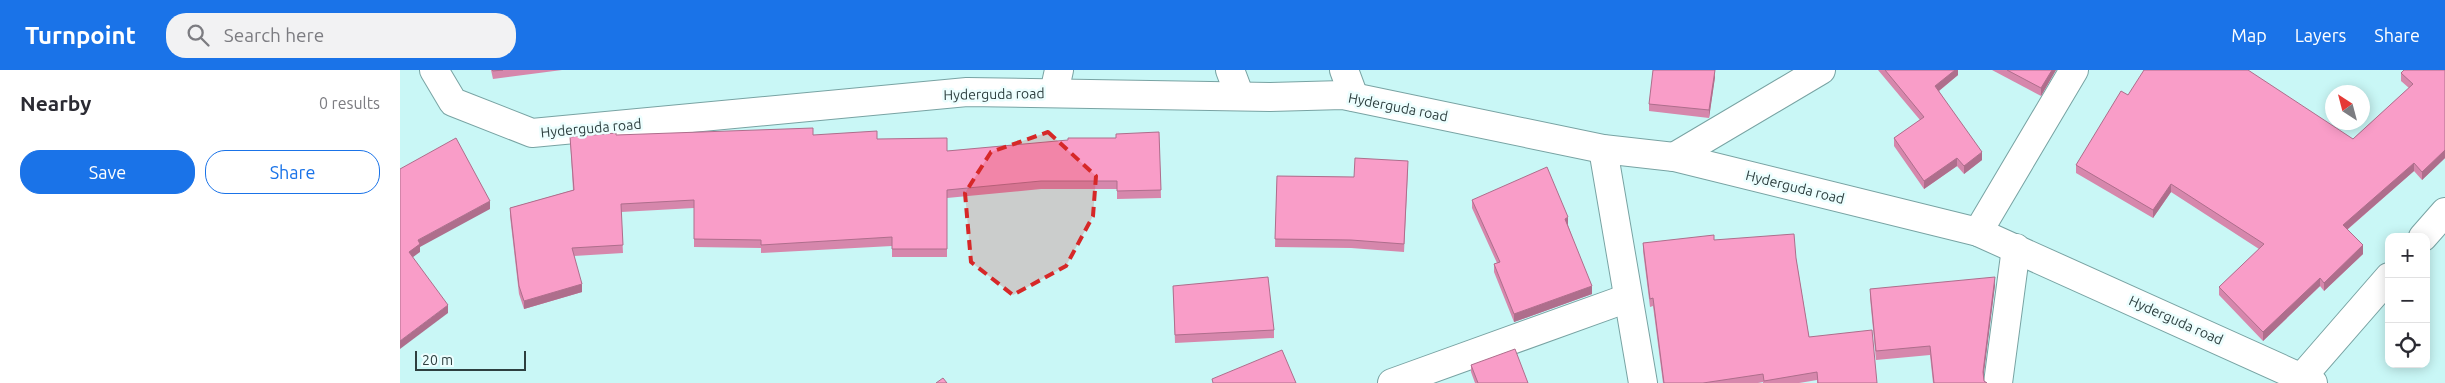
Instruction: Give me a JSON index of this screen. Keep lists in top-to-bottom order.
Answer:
{
  "streets": {
    "street": ["Hyderguda road"]
  },
  "scale_bar": "20 m",
  "north": "top left",
  "page": {
    "header": "Turnpoint",
    "search": "Search here",
    "nav": ["Map", "Layers", "Share"],
    "heading": ["Nearby", "0 results"],
    "buttons": ["Save", "Share"],
    "map_buttons": ["+", "−"],
    "scale": "20 m"
  }
}
